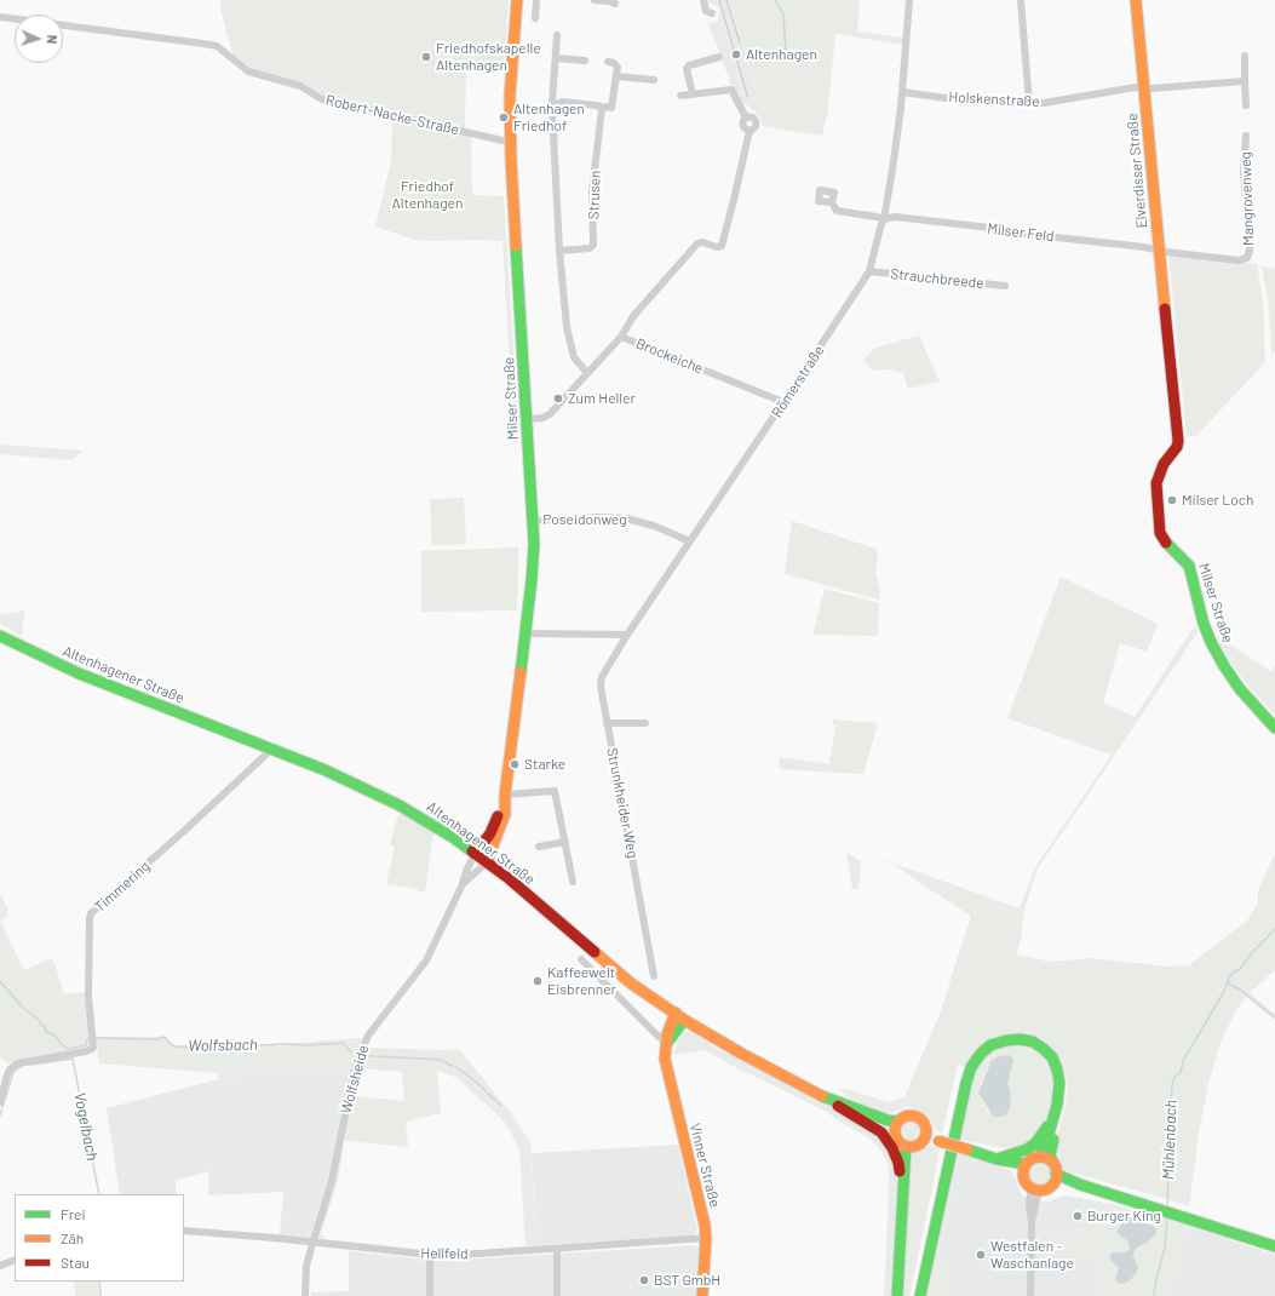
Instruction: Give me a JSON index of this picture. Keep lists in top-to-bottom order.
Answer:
{
  "streets": {
    "main road": [
      "Elverdisser Straße",
      "Milser Straße",
      "Altenhagener Straße",
      "Vinner Straße"
    ],
    "street": [
      "Holskenstraße",
      "Robert-Nacke-Straße",
      "Strusen",
      "Mangrovenweg",
      "Milser Feld",
      "Strauchbreede",
      "Brockeiche",
      "Römerstraße",
      "Poseidonweg",
      "Strunkheider Weg",
      "Timmering",
      "Wolfsheide",
      "Hellfeld"
    ]
  },
  "crossings": [
    ["Holskenstraße", "Elverdisser Straße"],
    ["Holskenstraße", "Römerstraße"],
    ["Robert-Nacke-Straße", "Milser Straße"],
    ["Elverdisser Straße", "Mangrovenweg"],
    ["Elverdisser Straße", "Milser Feld"],
    ["Elverdisser Straße", "Milser Straße"],
    ["Mangrovenweg", "Milser Feld"],
    ["Mangrovenweg", "Milser Straße"],
    ["Milser Feld", "Römerstraße"],
    ["Milser Feld", "Milser Straße"],
    ["Strauchbreede", "Römerstraße"],
    ["Brockeiche", "Römerstraße"],
    ["Brockeiche", "Milser Straße"],
    ["Römerstraße", "Poseidonweg"],
    ["Römerstraße", "Strunkheider Weg"],
    ["Milser Straße", "Poseidonweg"],
    ["Milser Straße", "Altenhagener Straße"],
    ["Milser Straße", "Wolfsheide"],
    ["Altenhagener Straße", "Timmering"],
    ["Altenhagener Straße", "Wolfsheide"],
    ["Altenhagener Straße", "Vinner Straße"],
    ["Wolfsheide", "Hellfeld"],
    ["Vinner Straße", "Hellfeld"]
  ],
  "water": ["Wolfsbach", "Vogelbach", "Mühlenbach"],
  "parks": ["Friedhof Altenhagen"],
  "places": [
    "Altenhagen",
    "Friedhofskapelle Altenhagen",
    "Altenhagen Friedhof",
    "Zum Heller",
    "Milser Loch",
    "Starke",
    "Kaffeewelt Eisbrenner",
    "Burger King",
    "Westfalen - Waschanlage",
    "BST GmbH"
  ],
  "legend": ["Frei", "Zäh", "Stau"],
  "north": "right"
}
